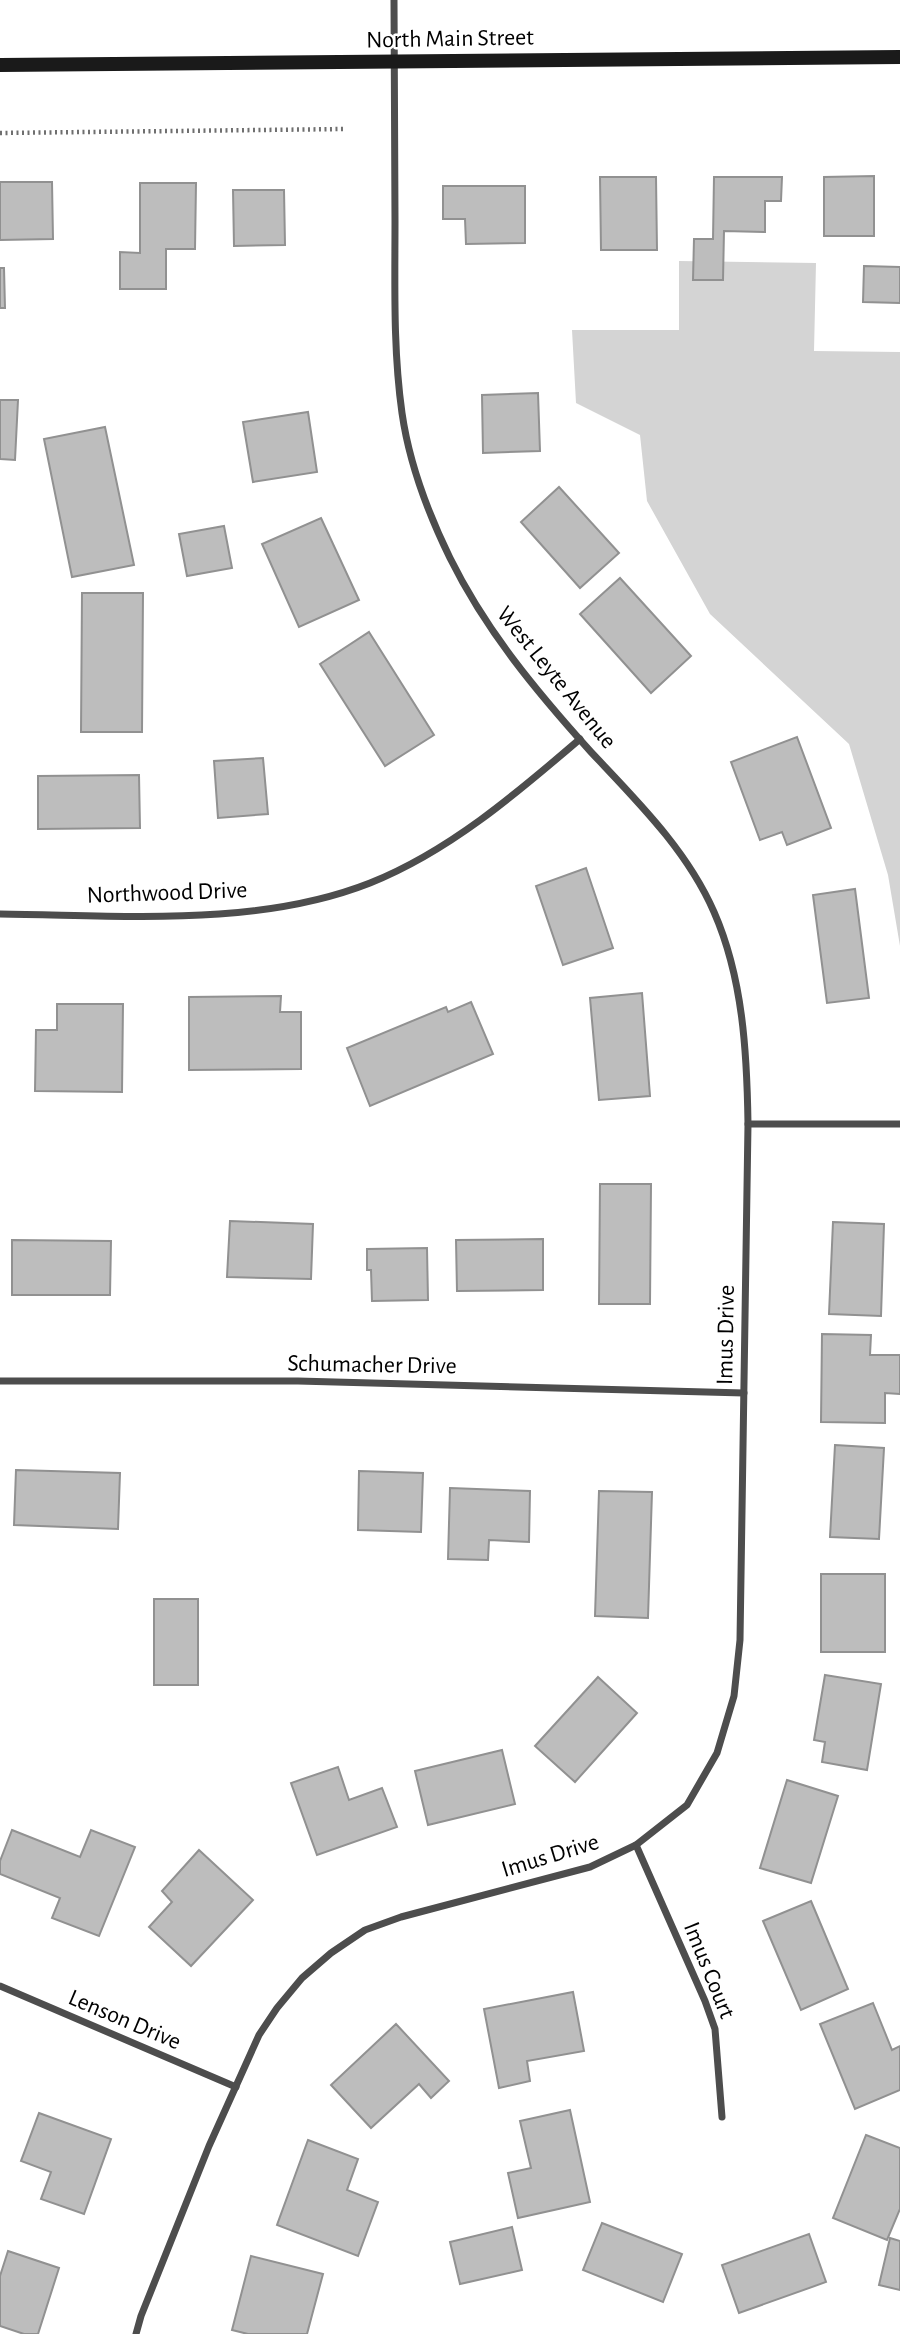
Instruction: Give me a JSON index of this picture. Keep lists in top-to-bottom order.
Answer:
{
  "streets": {
    "main road": ["North Main Street"],
    "street": [
      "West Leyte Avenue",
      "Northwood Drive",
      "Imus Drive",
      "Schumacher Drive",
      "Imus Court",
      "Lenson Drive"
    ]
  },
  "crossings": [
    ["North Main Street", "West Leyte Avenue"],
    ["West Leyte Avenue", "Northwood Drive"],
    ["West Leyte Avenue", "Imus Drive"],
    ["Imus Drive", "Schumacher Drive"],
    ["Imus Drive", "Imus Court"],
    ["Imus Drive", "Lenson Drive"]
  ]
}
